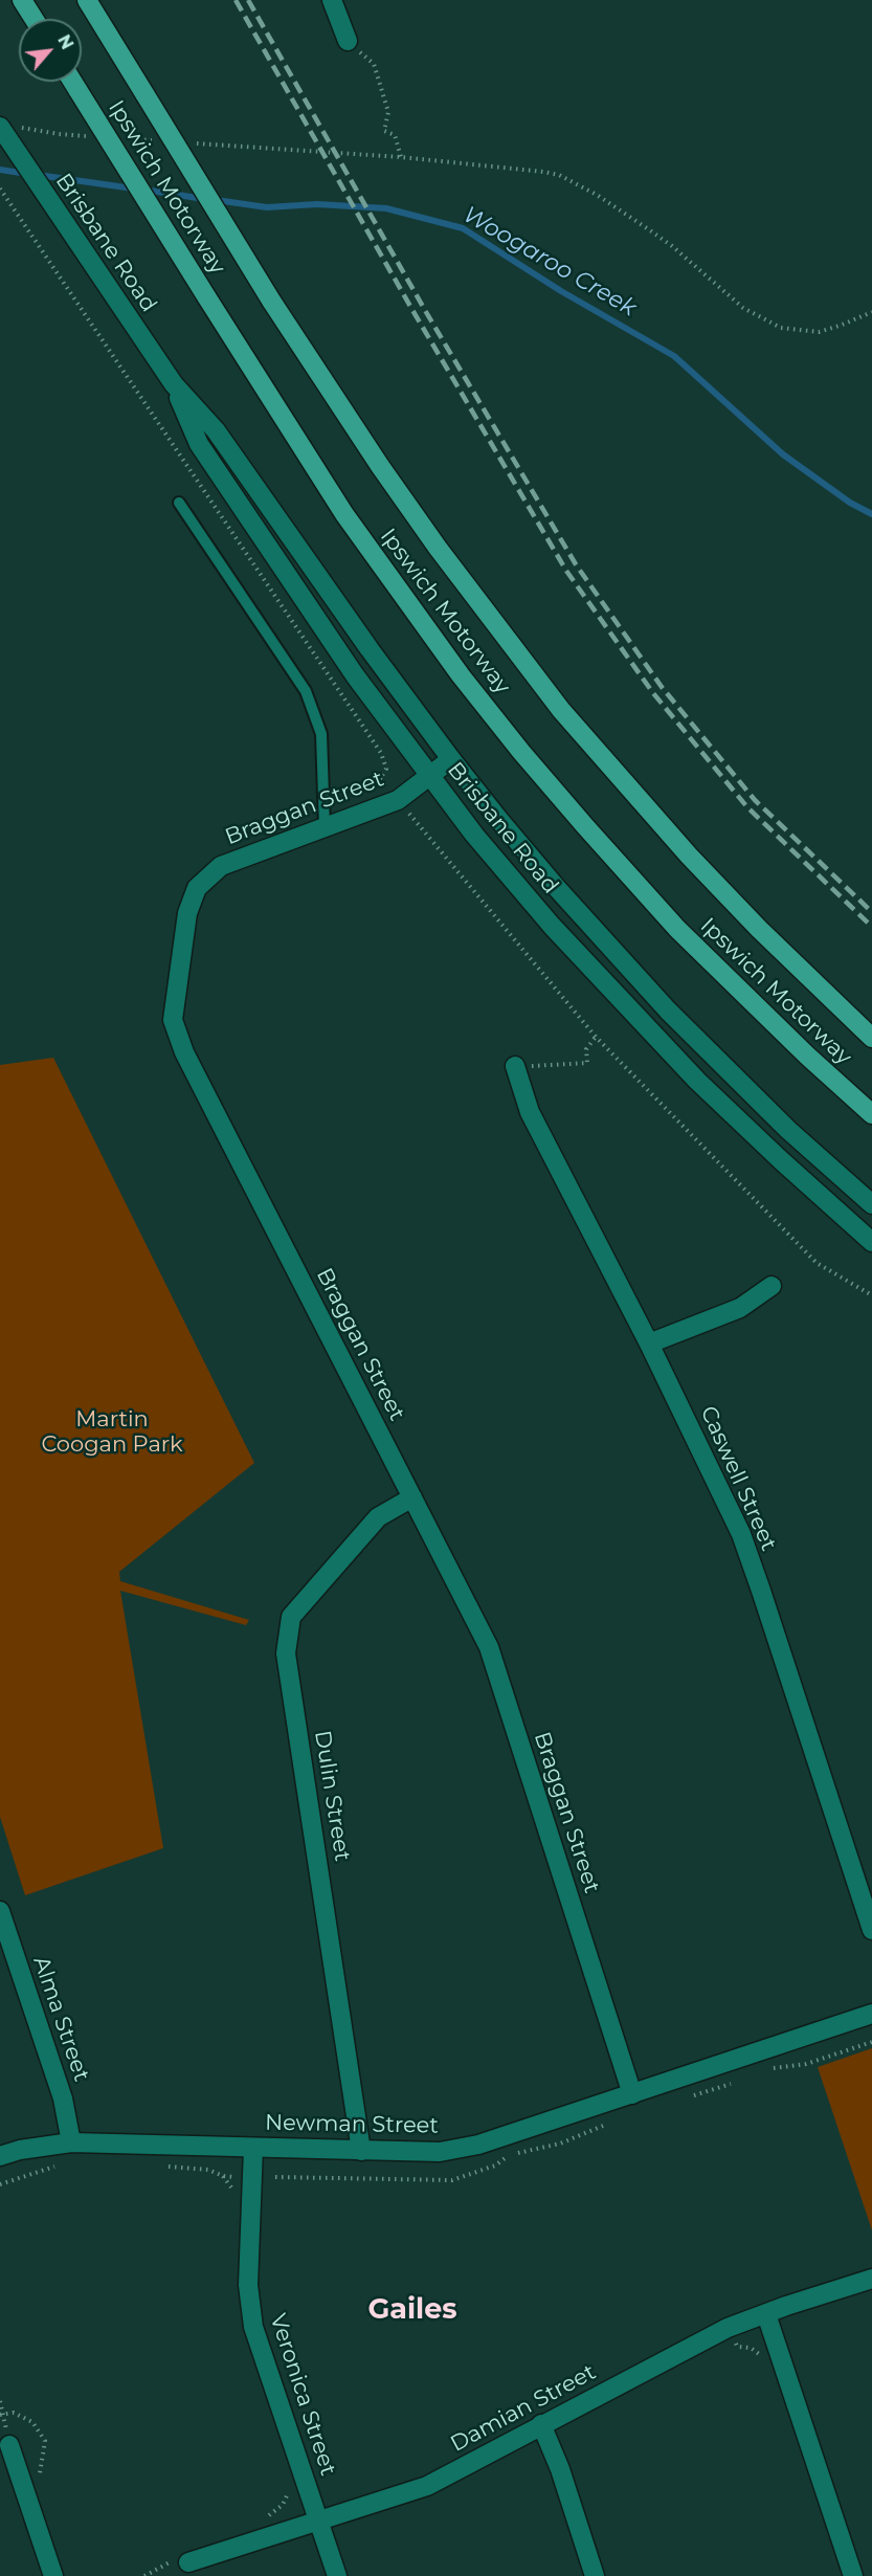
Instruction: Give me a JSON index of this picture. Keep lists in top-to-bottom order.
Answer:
{
  "streets": {
    "highway": ["Ipswich Motorway"],
    "street": [
      "Brisbane Road",
      "Braggan Street",
      "Caswell Street",
      "Dulin Street",
      "Alma Street",
      "Newman Street",
      "Veronica Street",
      "Damian Street"
    ]
  },
  "crossings": [
    ["Brisbane Road", "Braggan Street"],
    ["Braggan Street", "Dulin Street"],
    ["Braggan Street", "Newman Street"],
    ["Dulin Street", "Newman Street"],
    ["Alma Street", "Newman Street"],
    ["Newman Street", "Veronica Street"],
    ["Veronica Street", "Damian Street"]
  ],
  "districts": ["Gailes"],
  "water": ["Woogaroo Creek"],
  "parks": ["Martin Coogan Park"],
  "north": "top right"
}
